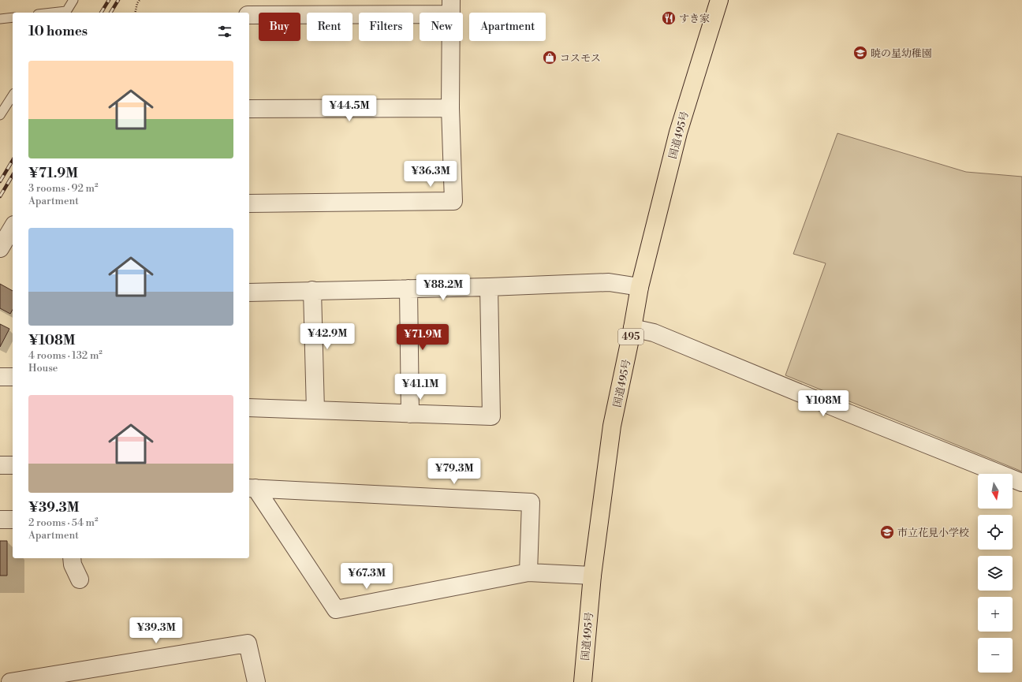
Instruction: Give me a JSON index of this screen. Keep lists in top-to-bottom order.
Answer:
{
  "streets": {
    "highway": ["国道495号", "495"]
  },
  "places": {
    "restaurant": ["すき家"],
    "school or university": ["暁の星幼稚園", "市立花見小学校"],
    "shop": ["コスモス"]
  },
  "north": "bottom",
  "page": {
    "chip": [
      "Buy",
      "Rent",
      "Filters",
      "New",
      "Apartment"
    ],
    "heading": "10 homes",
    "list": [
      {
        "name": "¥71.9M",
        "note": "3 rooms · 92 m² · Apartment"
      },
      {
        "name": "¥108M",
        "note": "4 rooms · 132 m² · House"
      },
      {
        "name": "¥39.3M",
        "note": "2 rooms · 54 m² · Apartment"
      }
    ],
    "price": [
      "¥44.5M",
      "¥36.3M",
      "¥88.2M",
      "¥42.9M",
      "¥71.9M",
      "¥41.1M",
      "¥108M",
      "¥79.3M",
      "¥67.3M",
      "¥39.3M"
    ],
    "map_buttons": ["+", "−"]
  }
}
